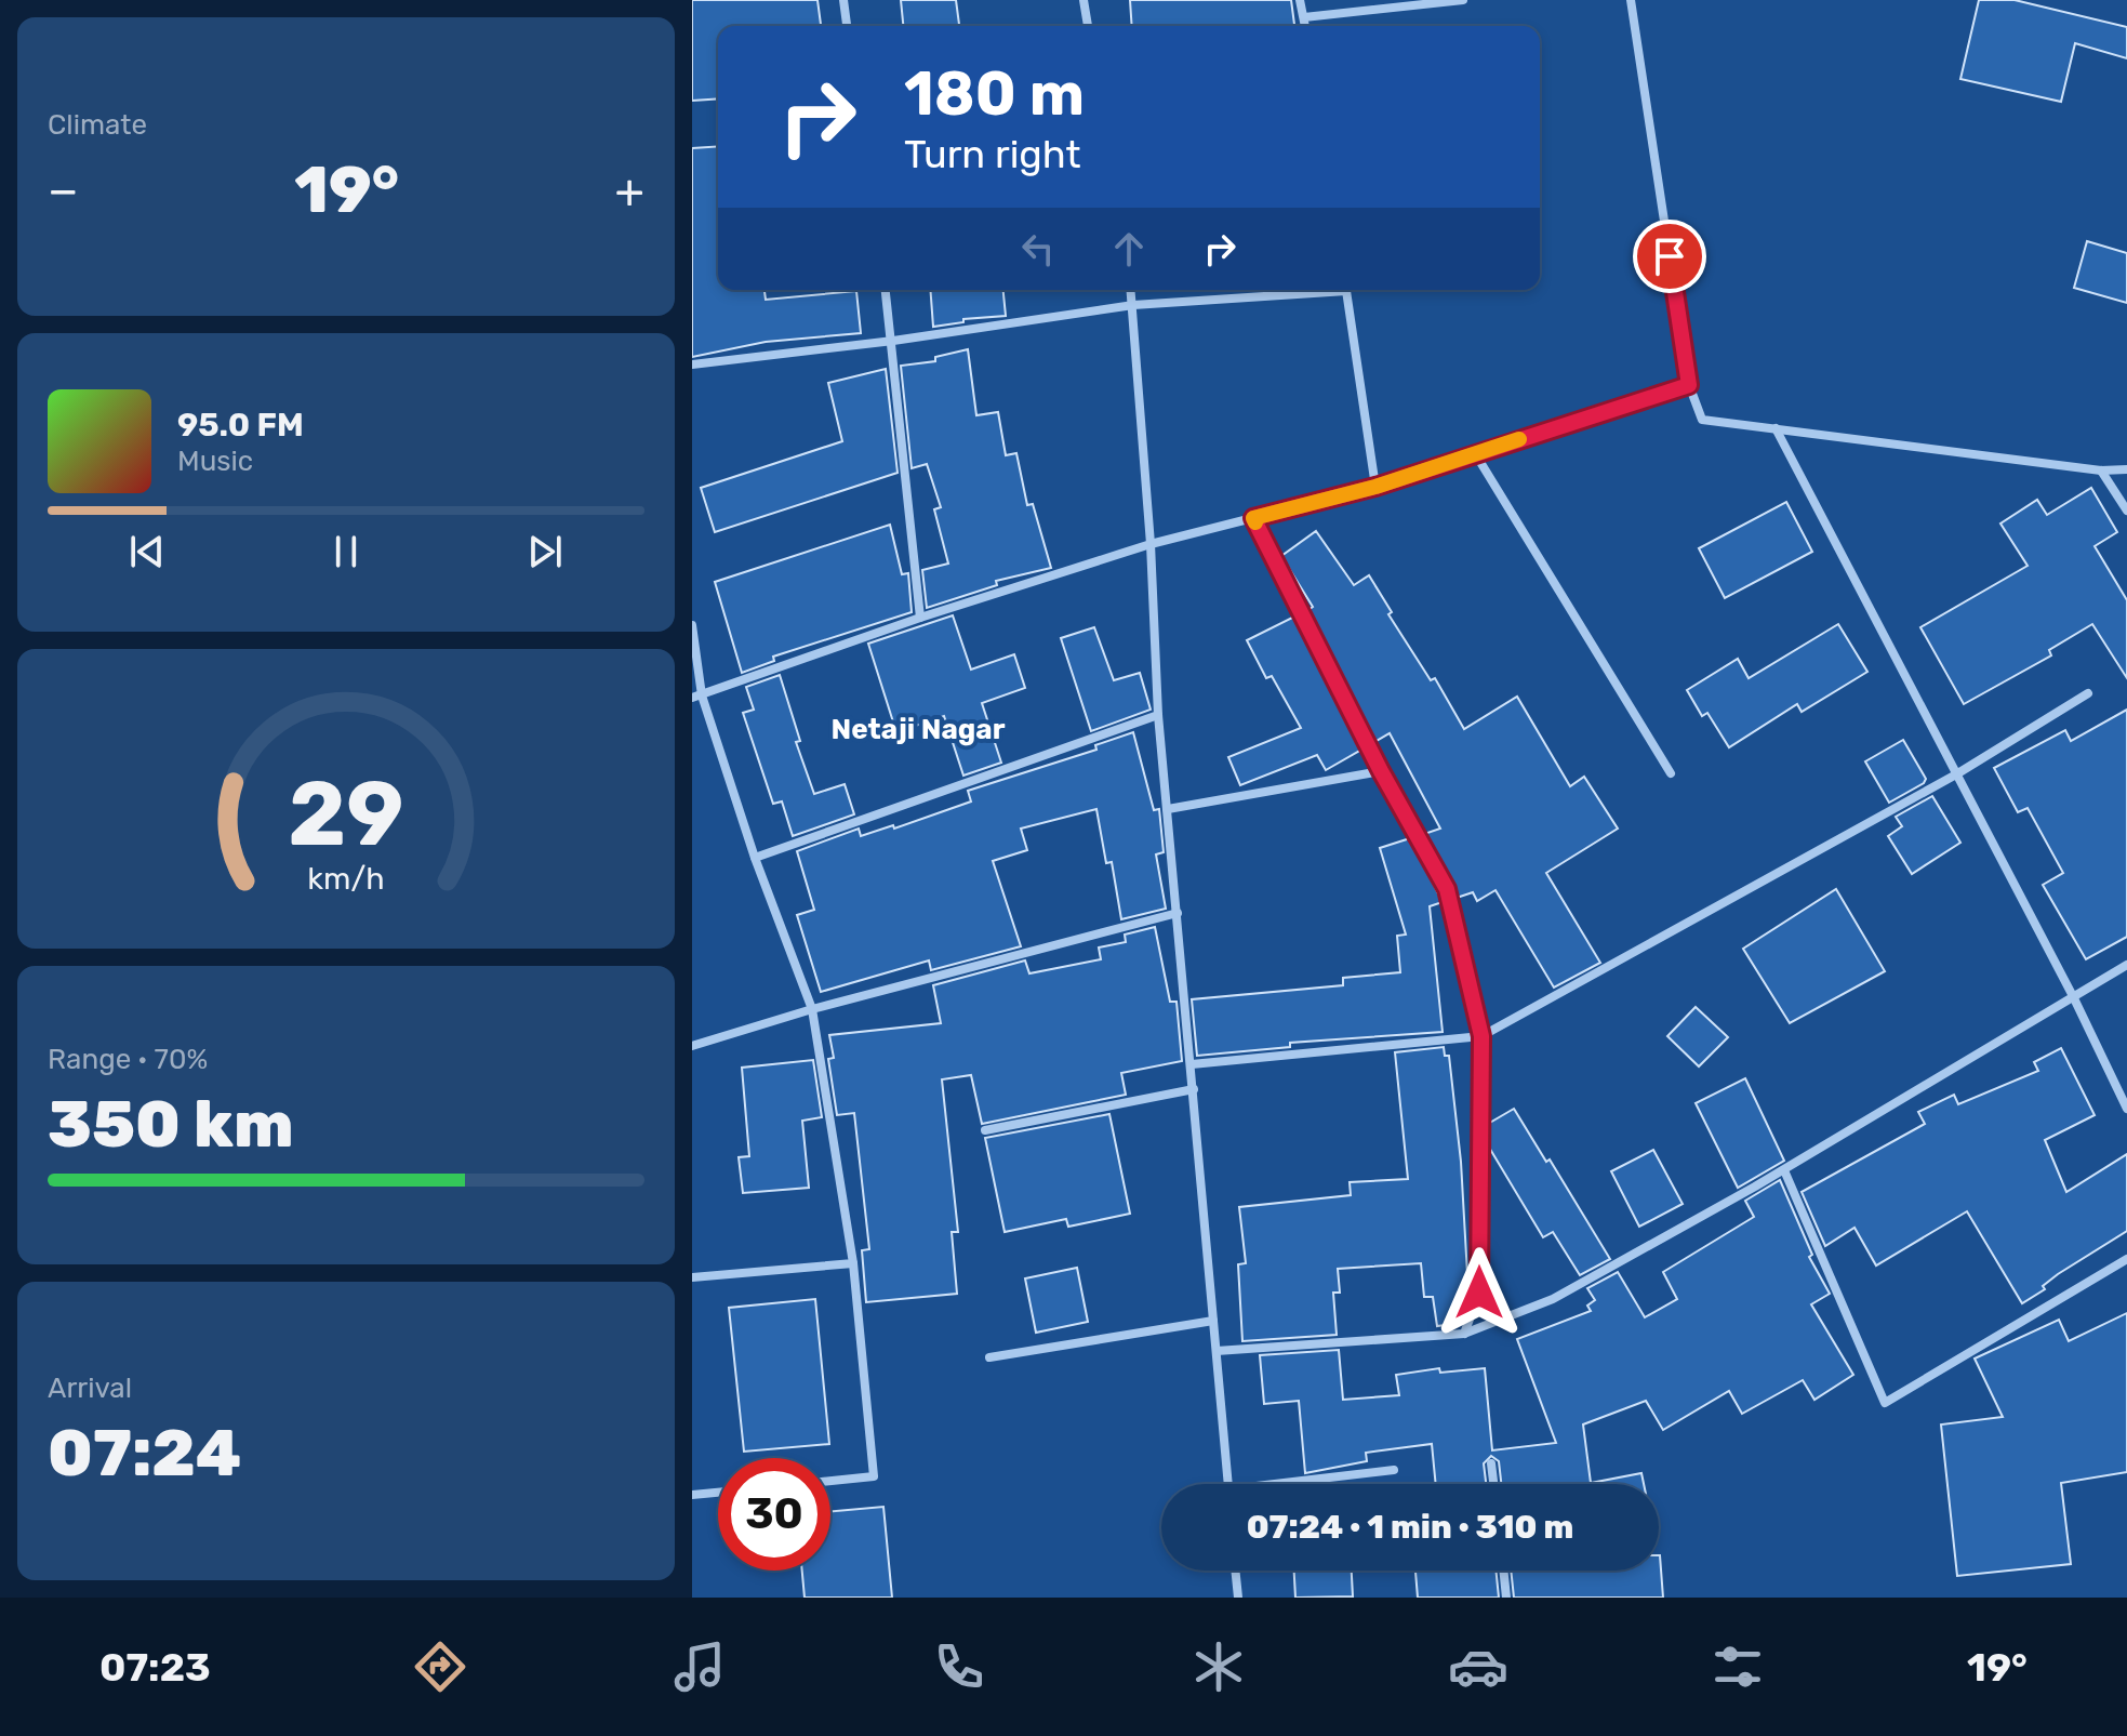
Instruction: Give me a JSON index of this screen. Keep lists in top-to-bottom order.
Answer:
{
  "districts": ["Netaji Nagar"],
  "page": {
    "tile": [
      "Climate",
      ["Range · 70%", "350 km"],
      ["Arrival", "07:24"]
    ],
    "turn": ["180 m", "Turn right"],
    "heat": ["−", "19°", "+"],
    "song": ["95.0 FM", "Music"],
    "limit": "30",
    "trip": "07:24 · 1 min · 310 m",
    "tabs": ["07:23", "19°"],
    "gauge": ["29", "km/h"]
  }
}
